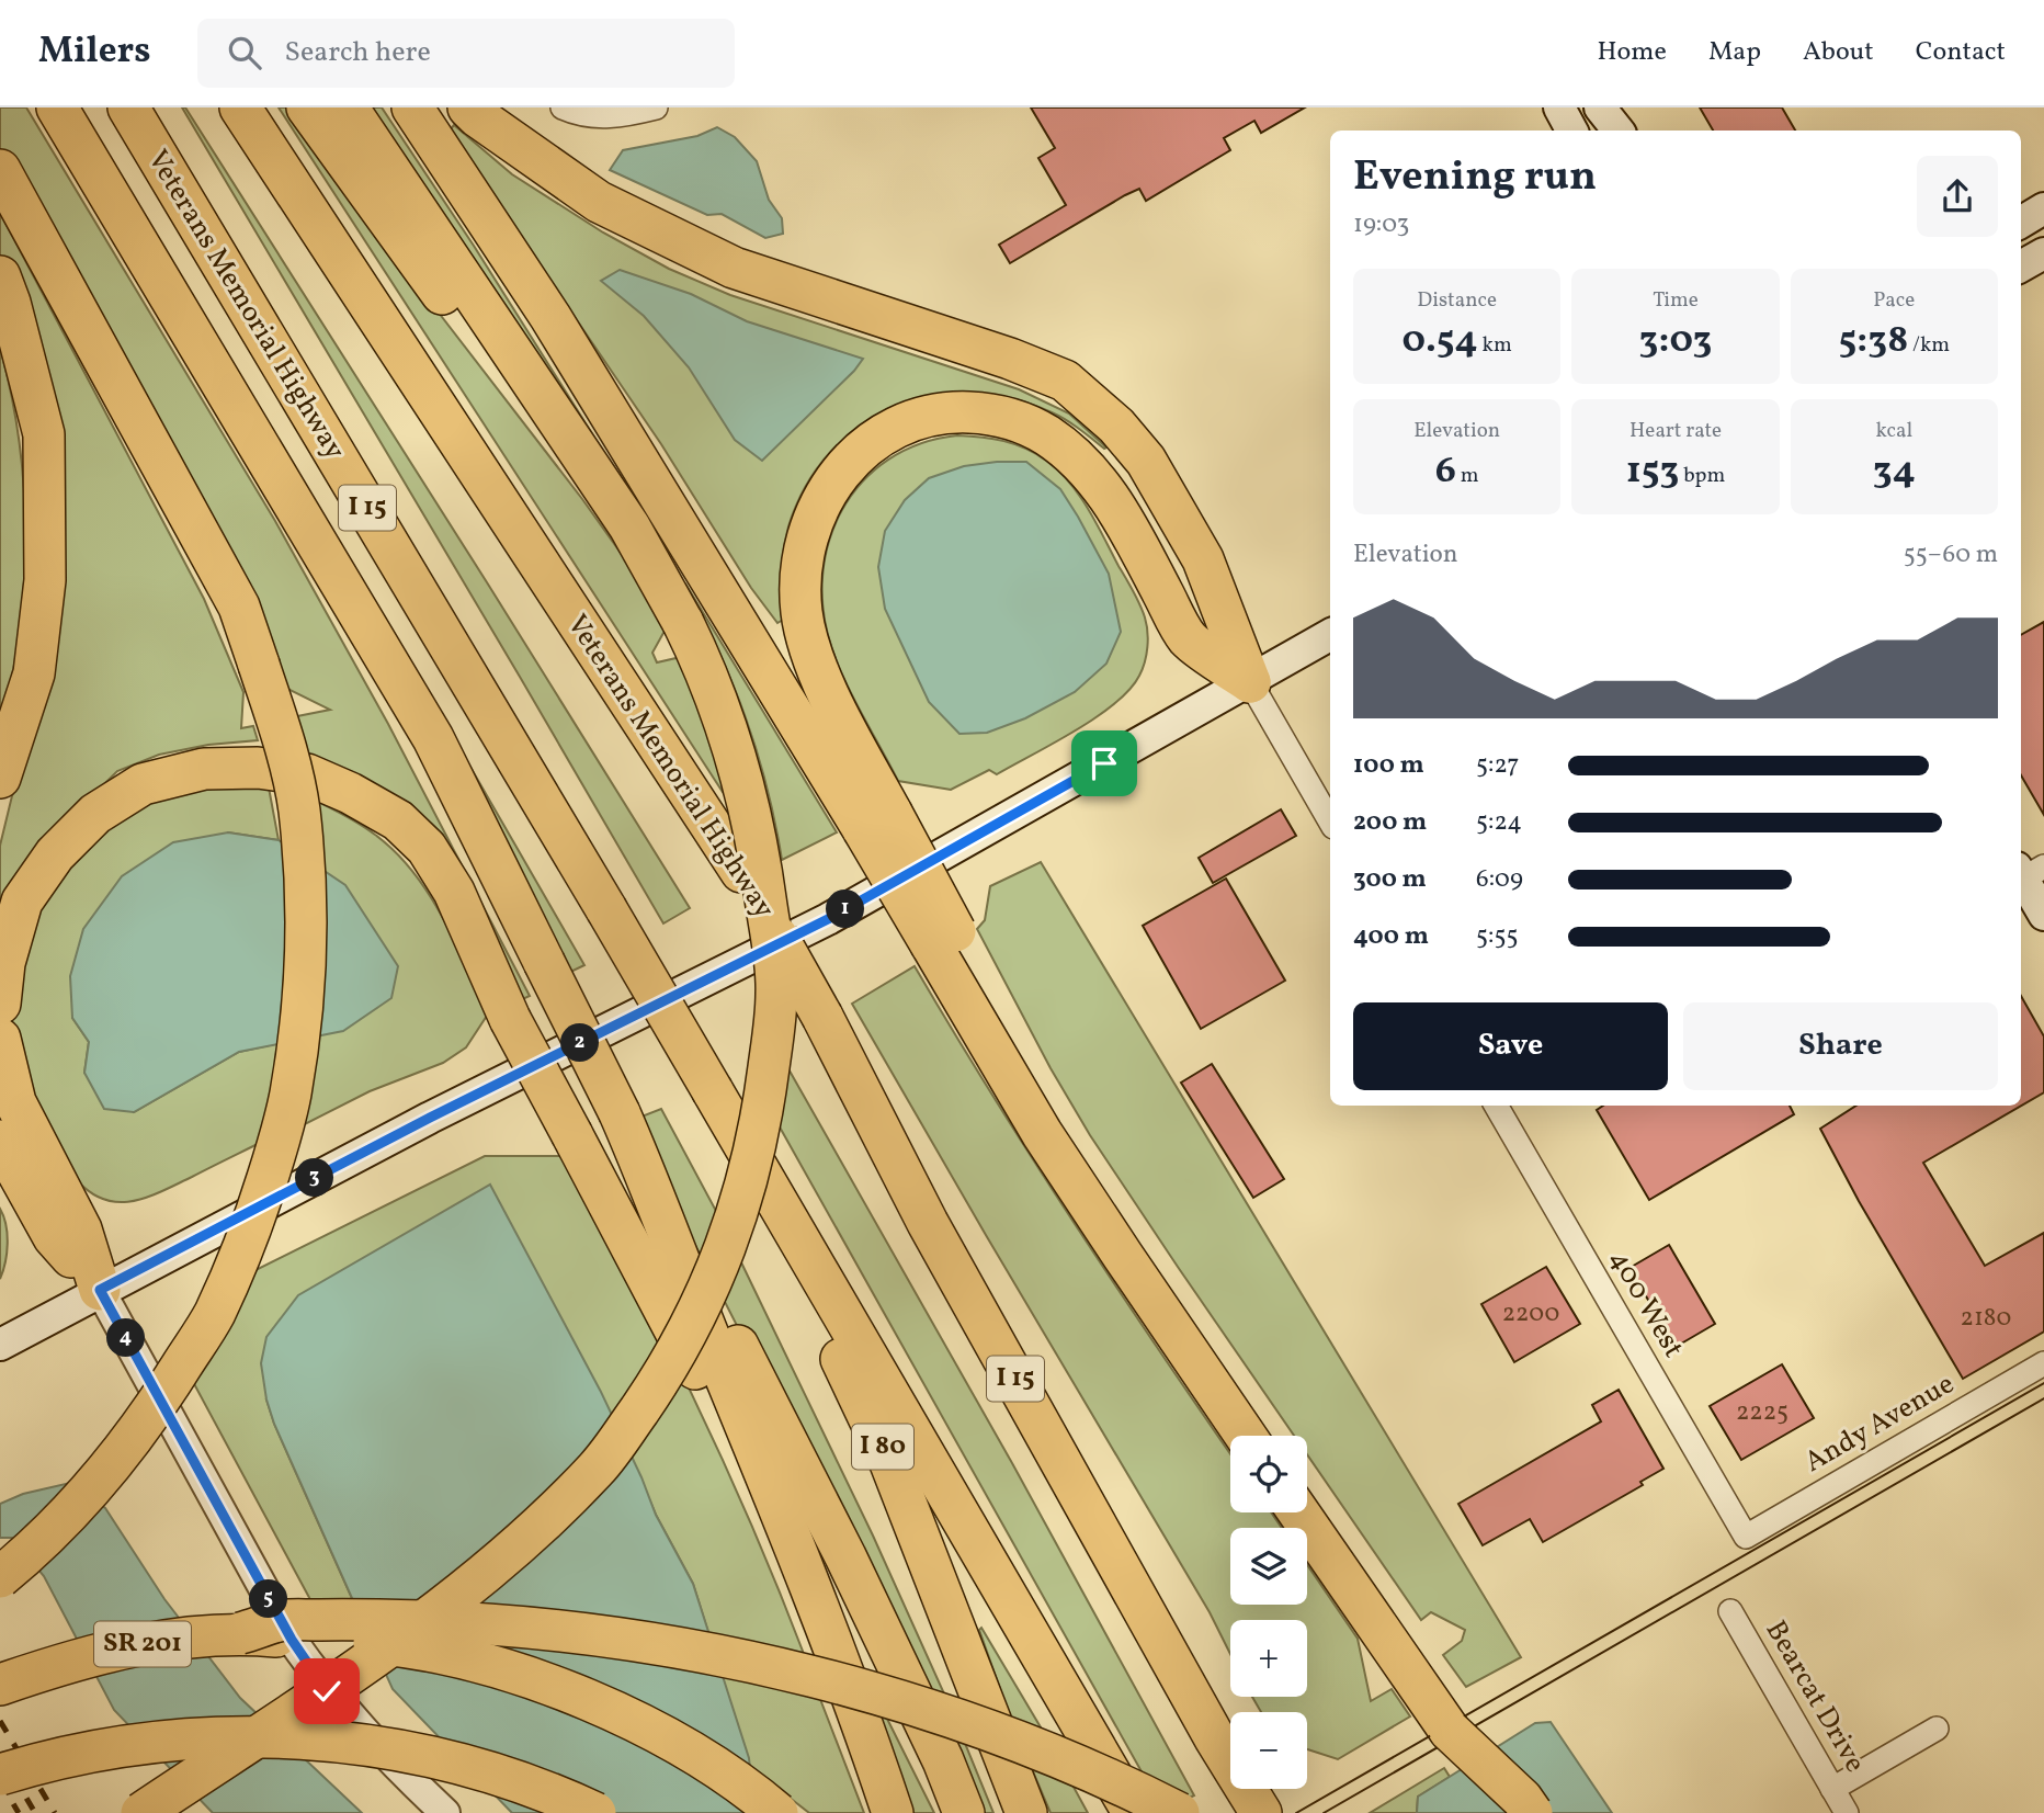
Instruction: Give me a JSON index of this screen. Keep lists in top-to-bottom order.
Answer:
{
  "streets": {
    "highway": [
      "Veterans Memorial Highway",
      "I 15",
      "I 80",
      "SR 201"
    ],
    "street": ["400 West", "Andy Avenue", "Bearcat Drive"]
  },
  "crossings": [
    ["Veterans Memorial Highway", "I 80"],
    ["400 West", "Andy Avenue"]
  ],
  "house_numbers": ["2200", "2180", "2225"],
  "page": {
    "header": "Milers",
    "search": "Search here",
    "nav": [
      "Home",
      "Map",
      "About",
      "Contact"
    ],
    "heading": ["Evening run", "19:03"],
    "stats": [
      ["Distance", "0.54 km"],
      ["Time", "3:03"],
      ["Pace", "5:38 /km"],
      ["Elevation", "6 m"],
      ["Heart rate", "153 bpm"],
      ["kcal", "34"]
    ],
    "chart": ["Elevation", "55–60 m"],
    "list": [
      {
        "name": "100 m",
        "note": "5:27"
      },
      {
        "name": "200 m",
        "note": "5:24"
      },
      {
        "name": "300 m",
        "note": "6:09"
      },
      {
        "name": "400 m",
        "note": "5:55"
      }
    ],
    "pins": [
      "1",
      "2",
      "3",
      "4",
      "5"
    ],
    "buttons": ["Save", "Share"],
    "map_buttons": ["+", "−"]
  }
}
